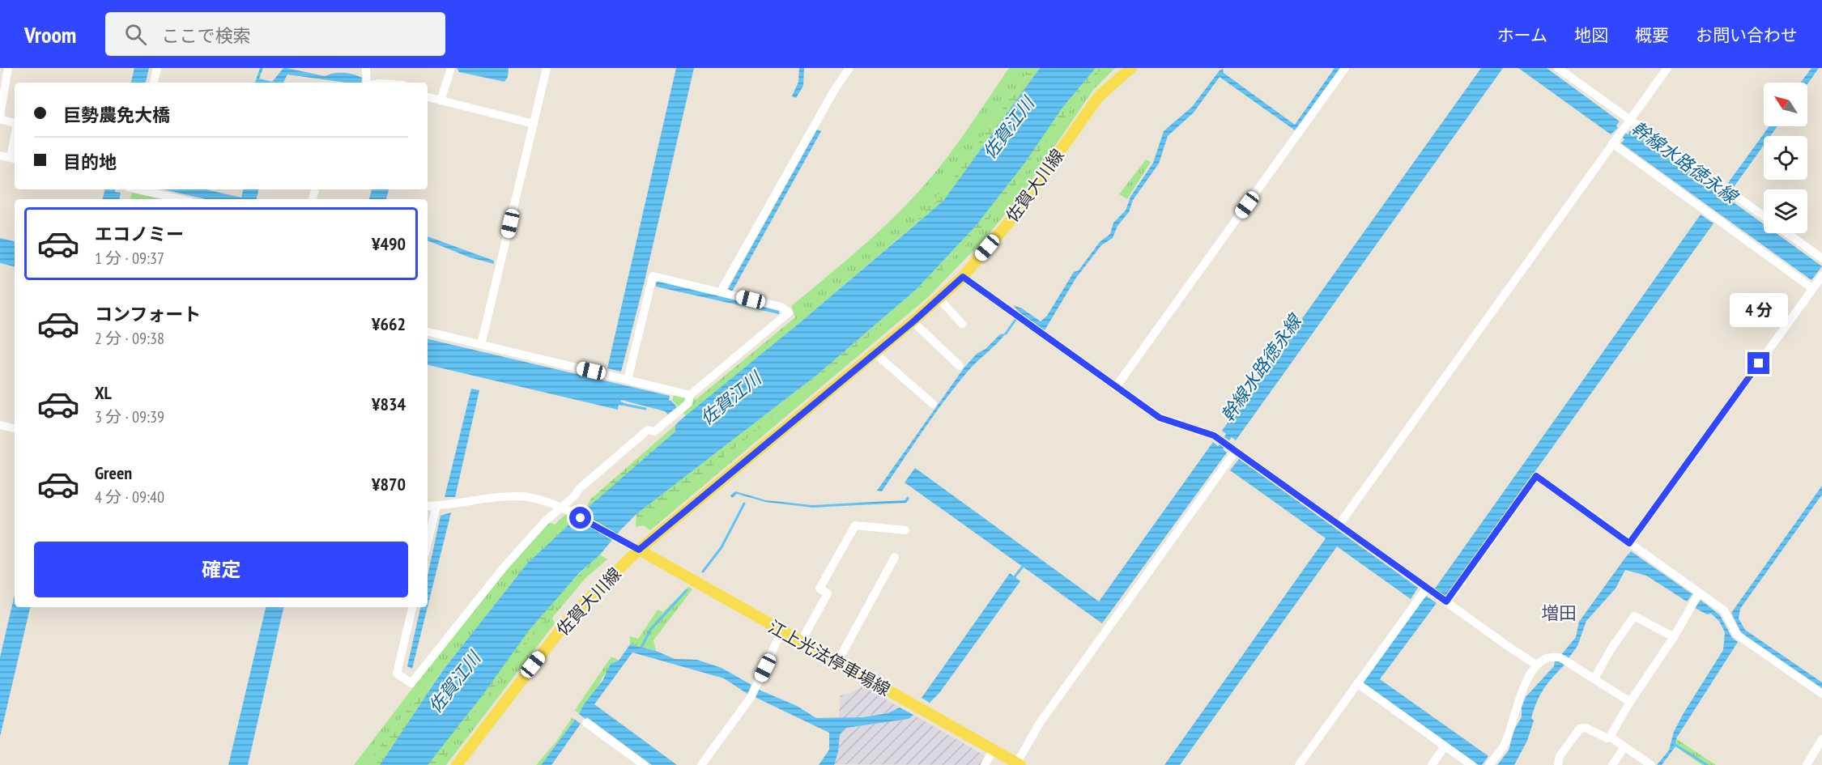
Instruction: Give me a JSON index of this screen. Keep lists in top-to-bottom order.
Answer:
{
  "streets": {
    "main road": ["佐賀大川線", "江上光法停車場線"]
  },
  "crossings": [
    ["佐賀大川線", "江上光法停車場線"]
  ],
  "districts": ["増田"],
  "water": ["佐賀江川", "幹線水路徳永線"],
  "north": "top left",
  "page": {
    "header": "Vroom",
    "search": "ここで検索",
    "nav": [
      "ホーム",
      "地図",
      "概要",
      "お問い合わせ"
    ],
    "banner": ["巨勢農免大橋", "目的地"],
    "list": [
      {
        "name": "エコノミー",
        "note": "1 分 · 09:37",
        "value": "¥490"
      },
      {
        "name": "コンフォート",
        "note": "2 分 · 09:38",
        "value": "¥662"
      },
      {
        "name": "XL",
        "note": "3 分 · 09:39",
        "value": "¥834"
      },
      {
        "name": "Green",
        "note": "4 分 · 09:40",
        "value": "¥870"
      }
    ],
    "bubble": "4 分",
    "buttons": "確定"
  }
}
